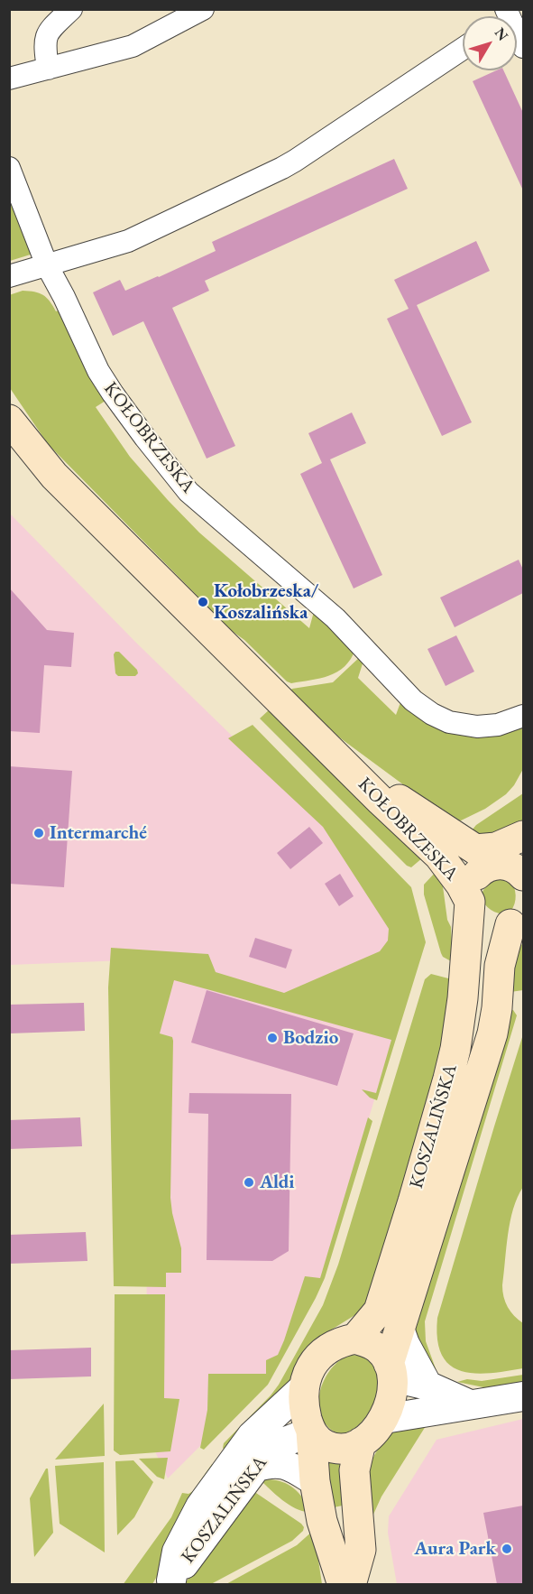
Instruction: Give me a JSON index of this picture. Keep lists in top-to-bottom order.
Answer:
{
  "streets": {
    "main road": ["KOŁOBRZESKA", "KOSZALIŃSKA"]
  },
  "crossings": [
    ["KOŁOBRZESKA", "KOSZALIŃSKA"]
  ],
  "places": [
    "Kołobrzeska/ Koszalińska",
    "Intermarché",
    "Bodzio",
    "Aldi",
    "Aura Park"
  ],
  "north": "top right"
}
